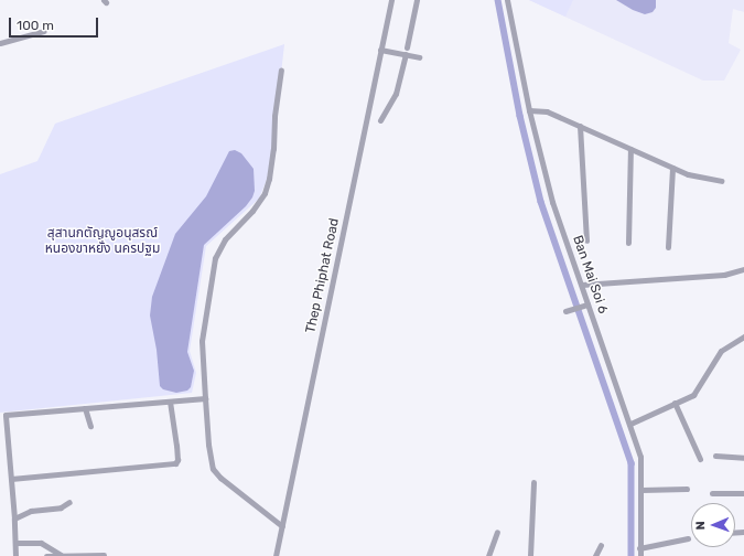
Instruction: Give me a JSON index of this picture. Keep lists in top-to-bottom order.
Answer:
{
  "streets": {
    "street": ["Ban Mai Soi 6", "Thep Phiphat Road"]
  },
  "parks": ["สุสานกตัญญูอนุสรณ์ หนองขาหยั่ง นครปฐม"],
  "scale_bar": "100 m",
  "north": "left"
}
